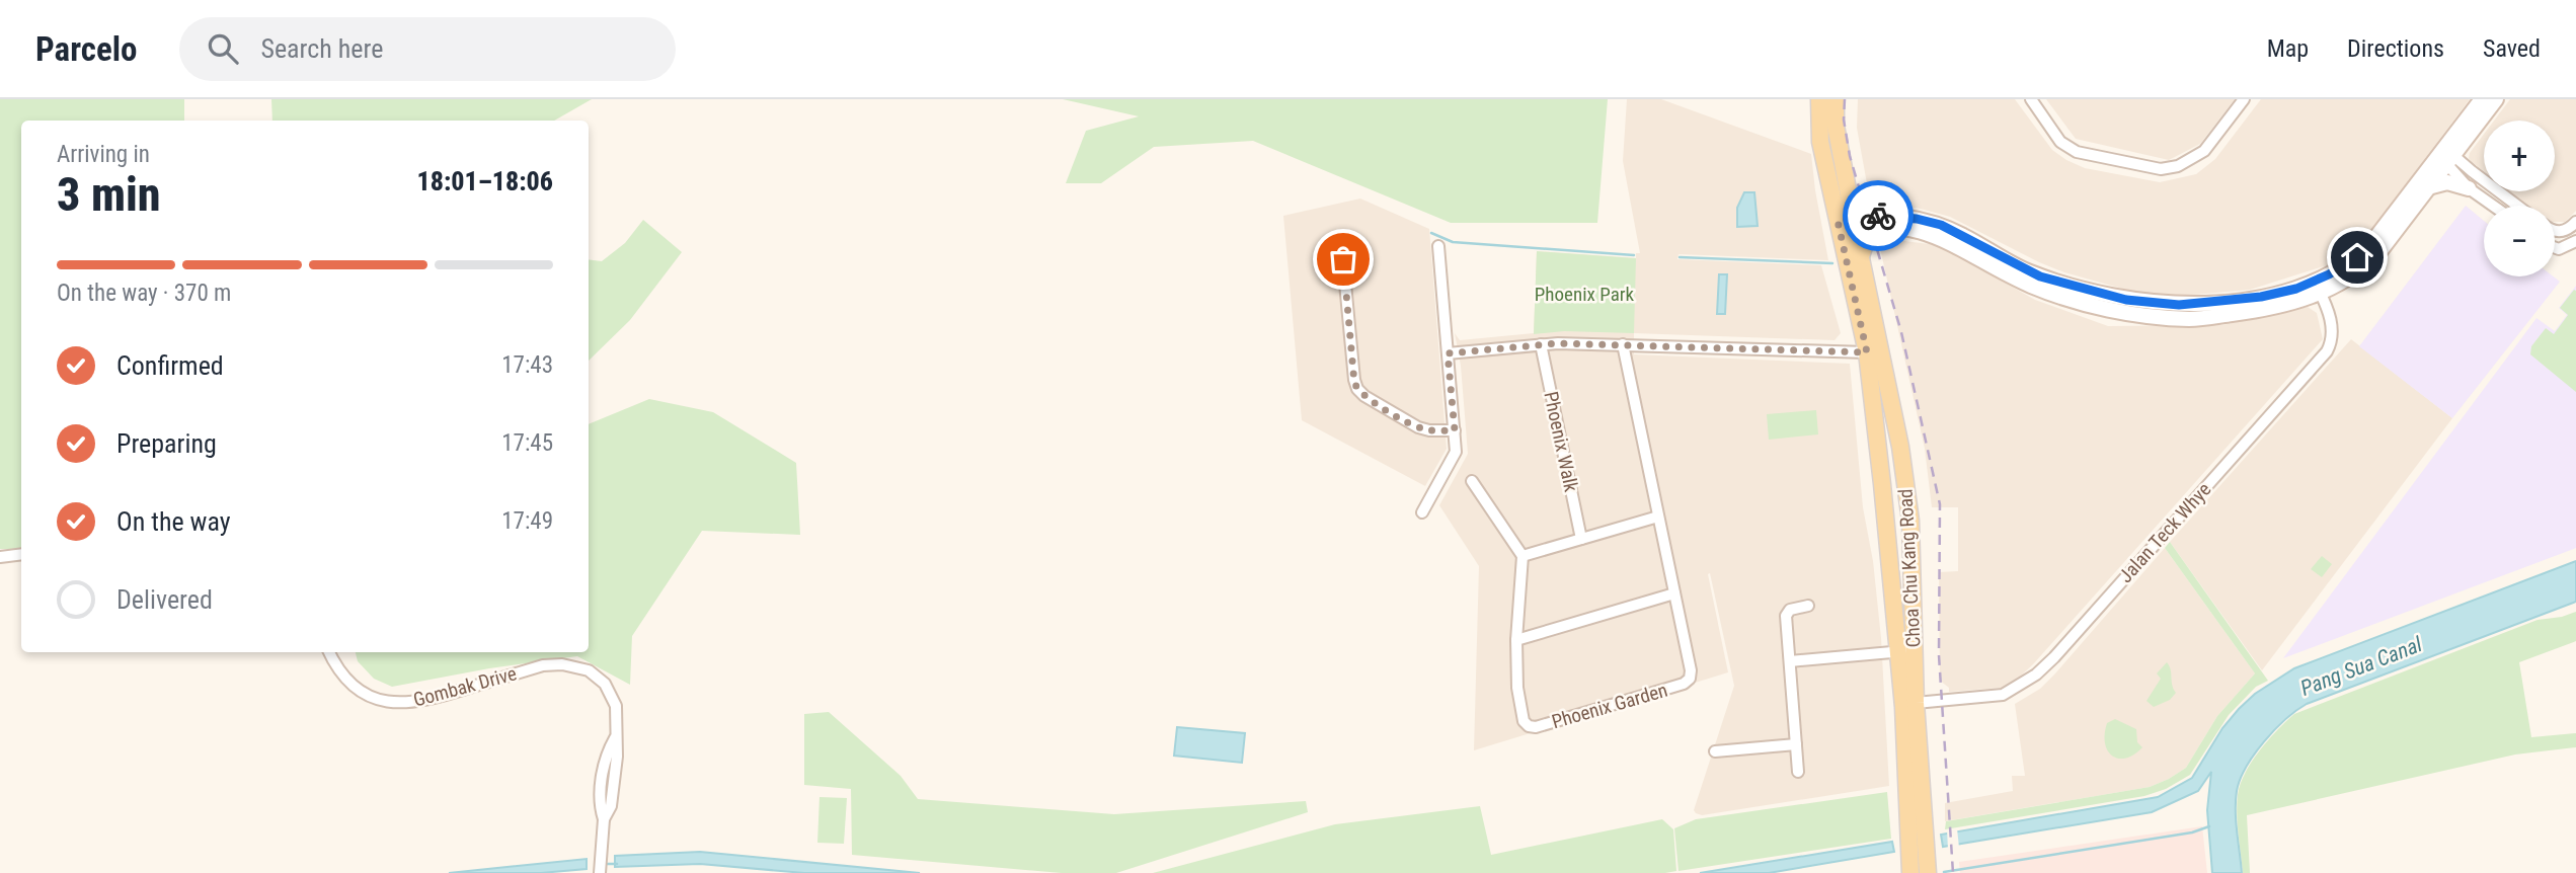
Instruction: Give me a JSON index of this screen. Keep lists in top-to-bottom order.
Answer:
{
  "streets": {
    "main road": ["Choa Chu Kang Road"],
    "street": [
      "Phoenix Walk",
      "Jalan Teck Whye",
      "Gombak Drive",
      "Phoenix Garden"
    ]
  },
  "crossings": [
    ["Jalan Teck Whye", "Choa Chu Kang Road"]
  ],
  "water": ["Pang Sua Canal"],
  "parks": ["Phoenix Park"],
  "page": {
    "header": "Parcelo",
    "search": "Search here",
    "nav": ["Map", "Directions", "Saved"],
    "map_buttons": ["+", "−"],
    "heading": ["3 min", "Arriving in", "18:01–18:06"],
    "bar": "On the way · 370 m",
    "list": [
      ["Confirmed", "17:43"],
      ["Preparing", "17:45"],
      ["On the way", "17:49"],
      "Delivered"
    ]
  }
}
